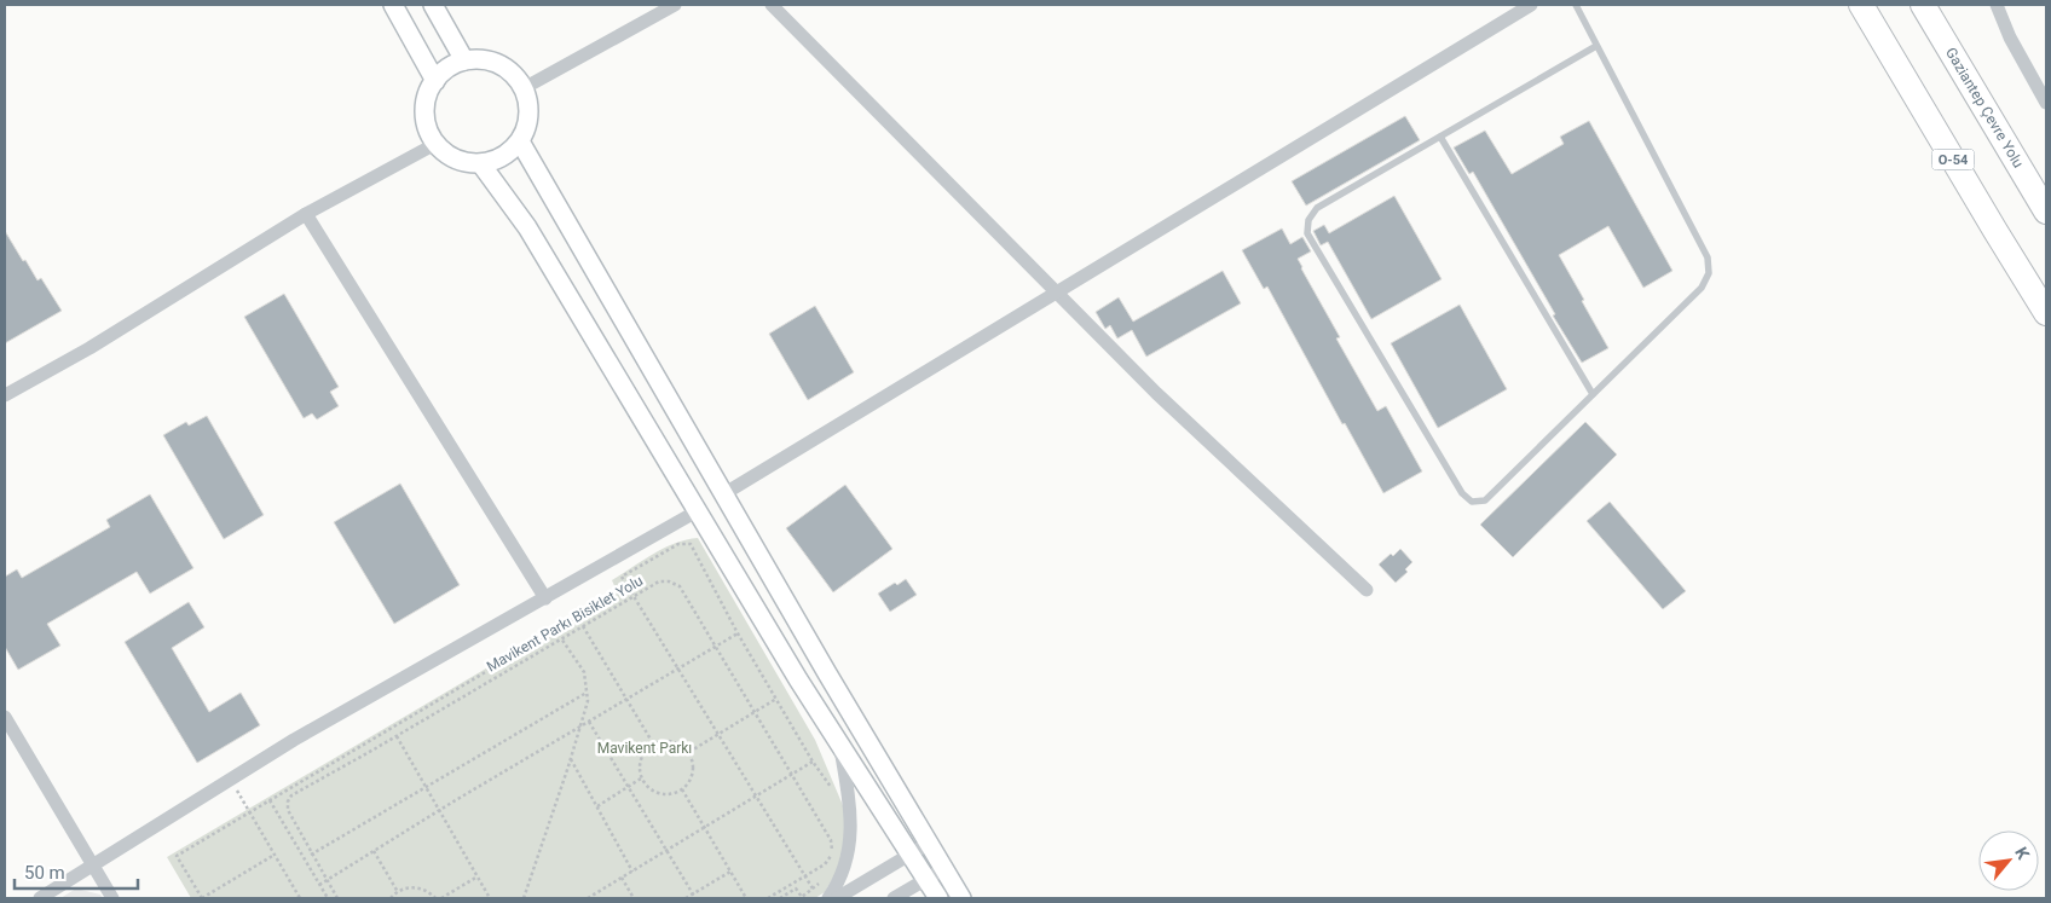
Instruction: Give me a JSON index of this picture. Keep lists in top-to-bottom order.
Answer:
{
  "streets": {
    "highway": ["Gaziantep Çevre Yolu", "O-54"],
    "path": ["Mavikent Parkı Bisiklet Yolu"]
  },
  "parks": ["Mavikent Parkı"],
  "scale_bar": "50 m",
  "north": "top right"
}
